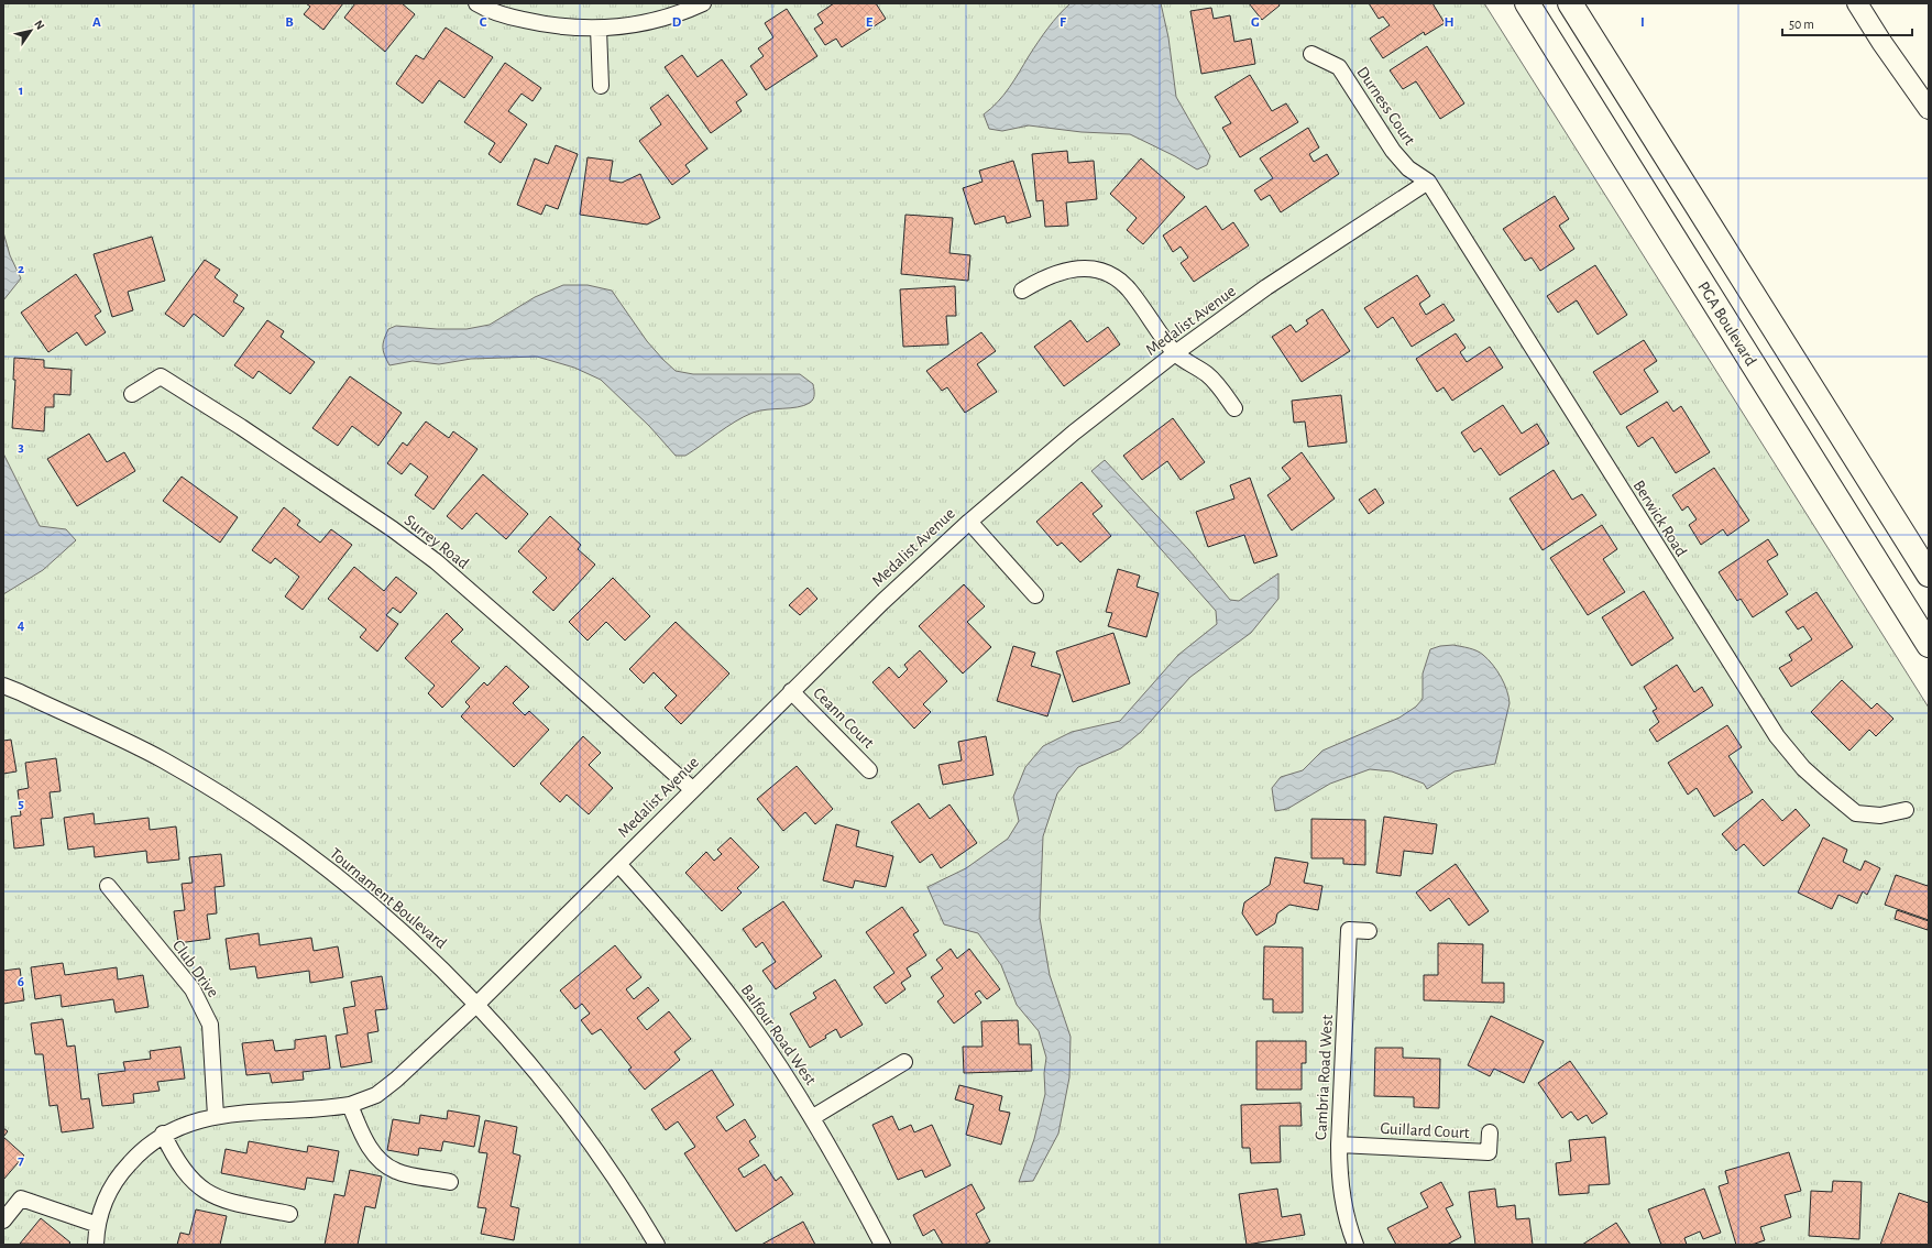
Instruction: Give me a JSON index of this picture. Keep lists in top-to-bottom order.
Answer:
{
  "streets": {
    "main road": ["PGA Boulevard"],
    "street": [
      "Durness Court",
      "Medalist Avenue",
      "Berwick Road",
      "Surrey Road",
      "Ceann Court",
      "Tournament Boulevard",
      "Club Drive",
      "Balfour Road West",
      "Cambria Road West",
      "Guillard Court"
    ]
  },
  "crossings": [
    ["Durness Court", "Medalist Avenue"],
    ["Durness Court", "Berwick Road"],
    ["Medalist Avenue", "Berwick Road"],
    ["Medalist Avenue", "Surrey Road"],
    ["Medalist Avenue", "Ceann Court"],
    ["Medalist Avenue", "Tournament Boulevard"],
    ["Medalist Avenue", "Balfour Road West"],
    ["Cambria Road West", "Guillard Court"]
  ],
  "scale_bar": "50 m",
  "north": "top right",
  "grid": {
    "columns": [
      "A",
      "B",
      "C",
      "D",
      "E",
      "F",
      "G",
      "H",
      "I"
    ],
    "rows": [
      "1",
      "2",
      "3",
      "4",
      "5",
      "6",
      "7"
    ]
  }
}
